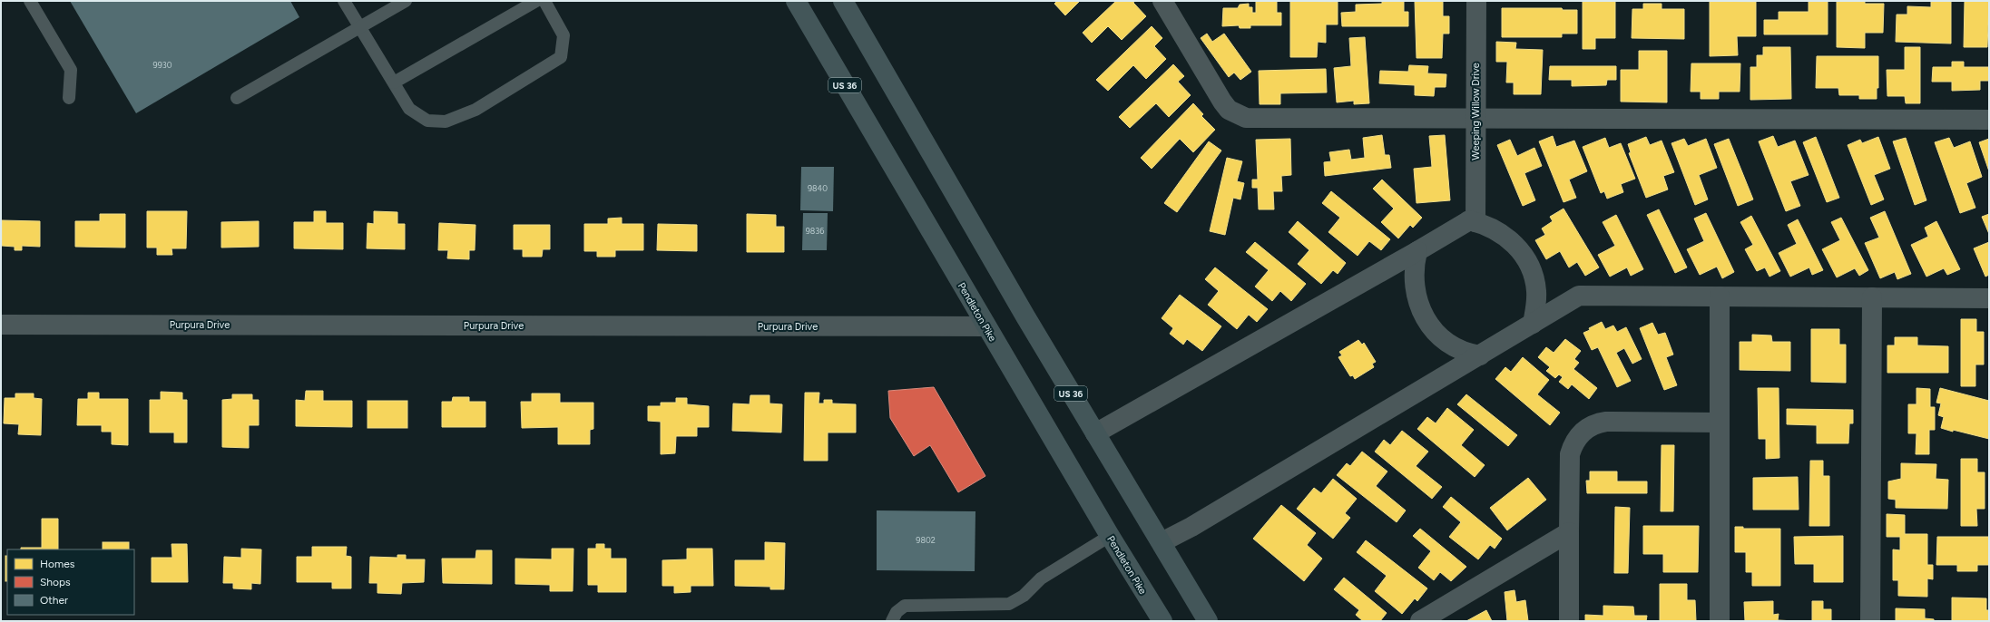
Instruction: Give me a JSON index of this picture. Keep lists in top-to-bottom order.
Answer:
{
  "streets": {
    "main road": ["US 36", "Pendleton Pike"],
    "street": ["Weeping Willow Drive", "Purpura Drive"]
  },
  "crossings": [
    ["Pendleton Pike", "Purpura Drive"]
  ],
  "house_numbers": [
    "9930",
    "9840",
    "9836",
    "9802"
  ],
  "legend": ["Homes", "Shops", "Other"]
}
